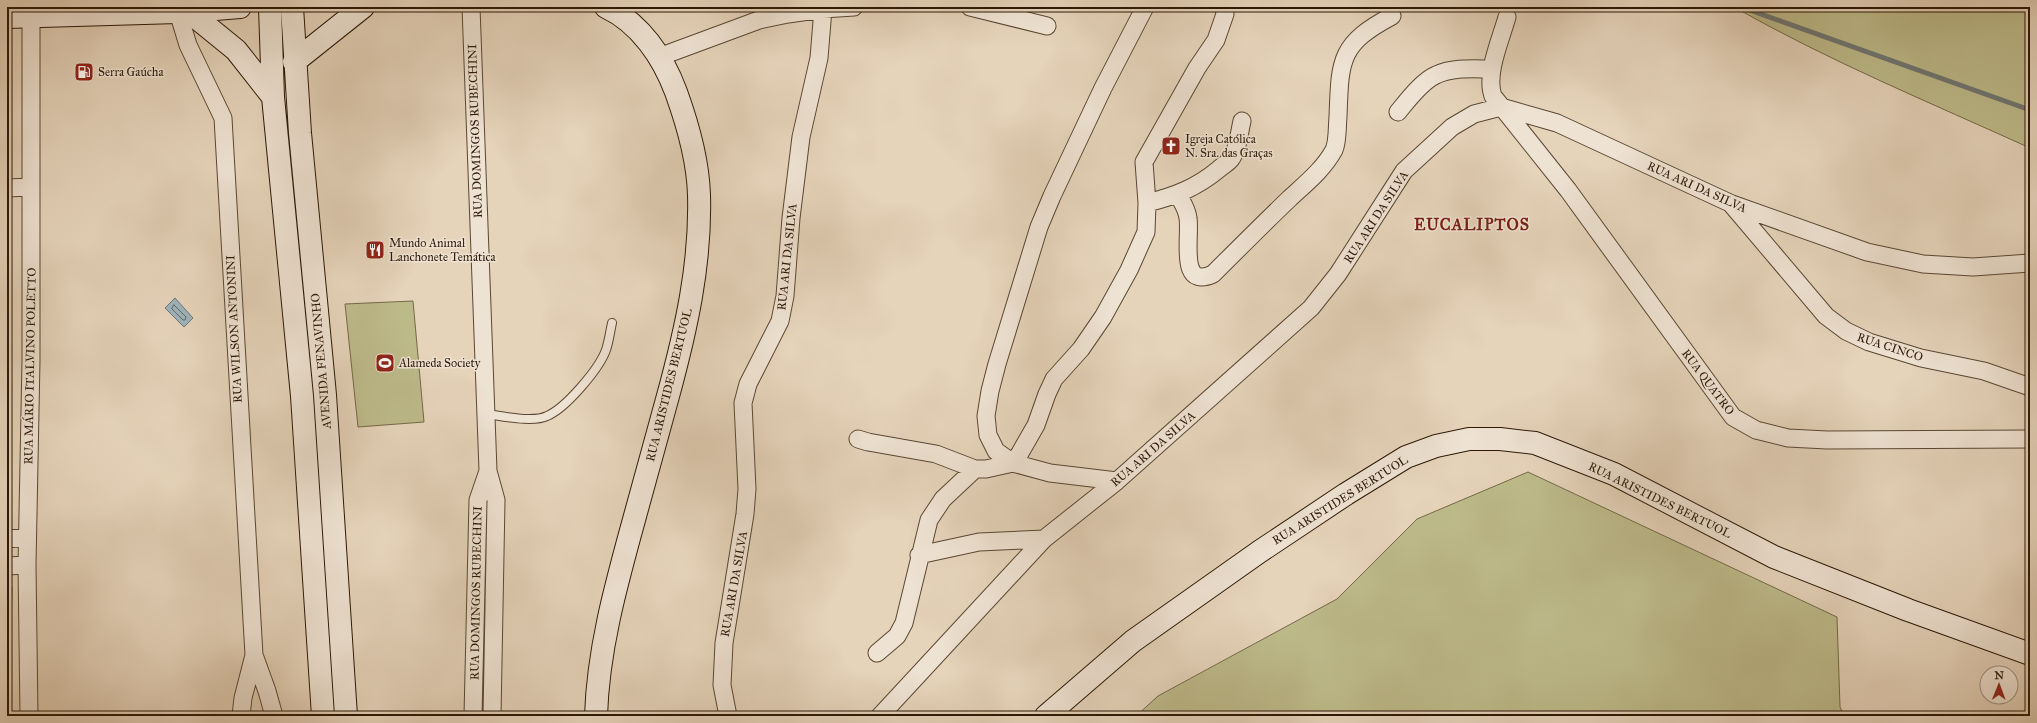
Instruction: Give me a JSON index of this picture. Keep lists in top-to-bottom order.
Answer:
{
  "streets": {
    "main road": ["AVENIDA FENAVINHO", "RUA ARISTIDES BERTUOL"],
    "street": [
      "RUA DOMINGOS RUBECHINI",
      "RUA ARI DA SILVA",
      "RUA WILSON ANTONINI",
      "RUA CINCO",
      "RUA MÁRIO ITALVINO POLETTO",
      "RUA QUATRO"
    ]
  },
  "crossings": [
    ["RUA ARI DA SILVA", "RUA CINCO"],
    ["RUA ARI DA SILVA", "RUA QUATRO"]
  ],
  "districts": ["EUCALIPTOS"],
  "places": {
    "fuel station": ["Serra Gaúcha"],
    "church": ["Igreja Católica N. Sra. das Graças"],
    "restaurant": ["Mundo Animal Lanchonete Temática"],
    "sports": ["Alameda Society"]
  },
  "north": "top"
}
